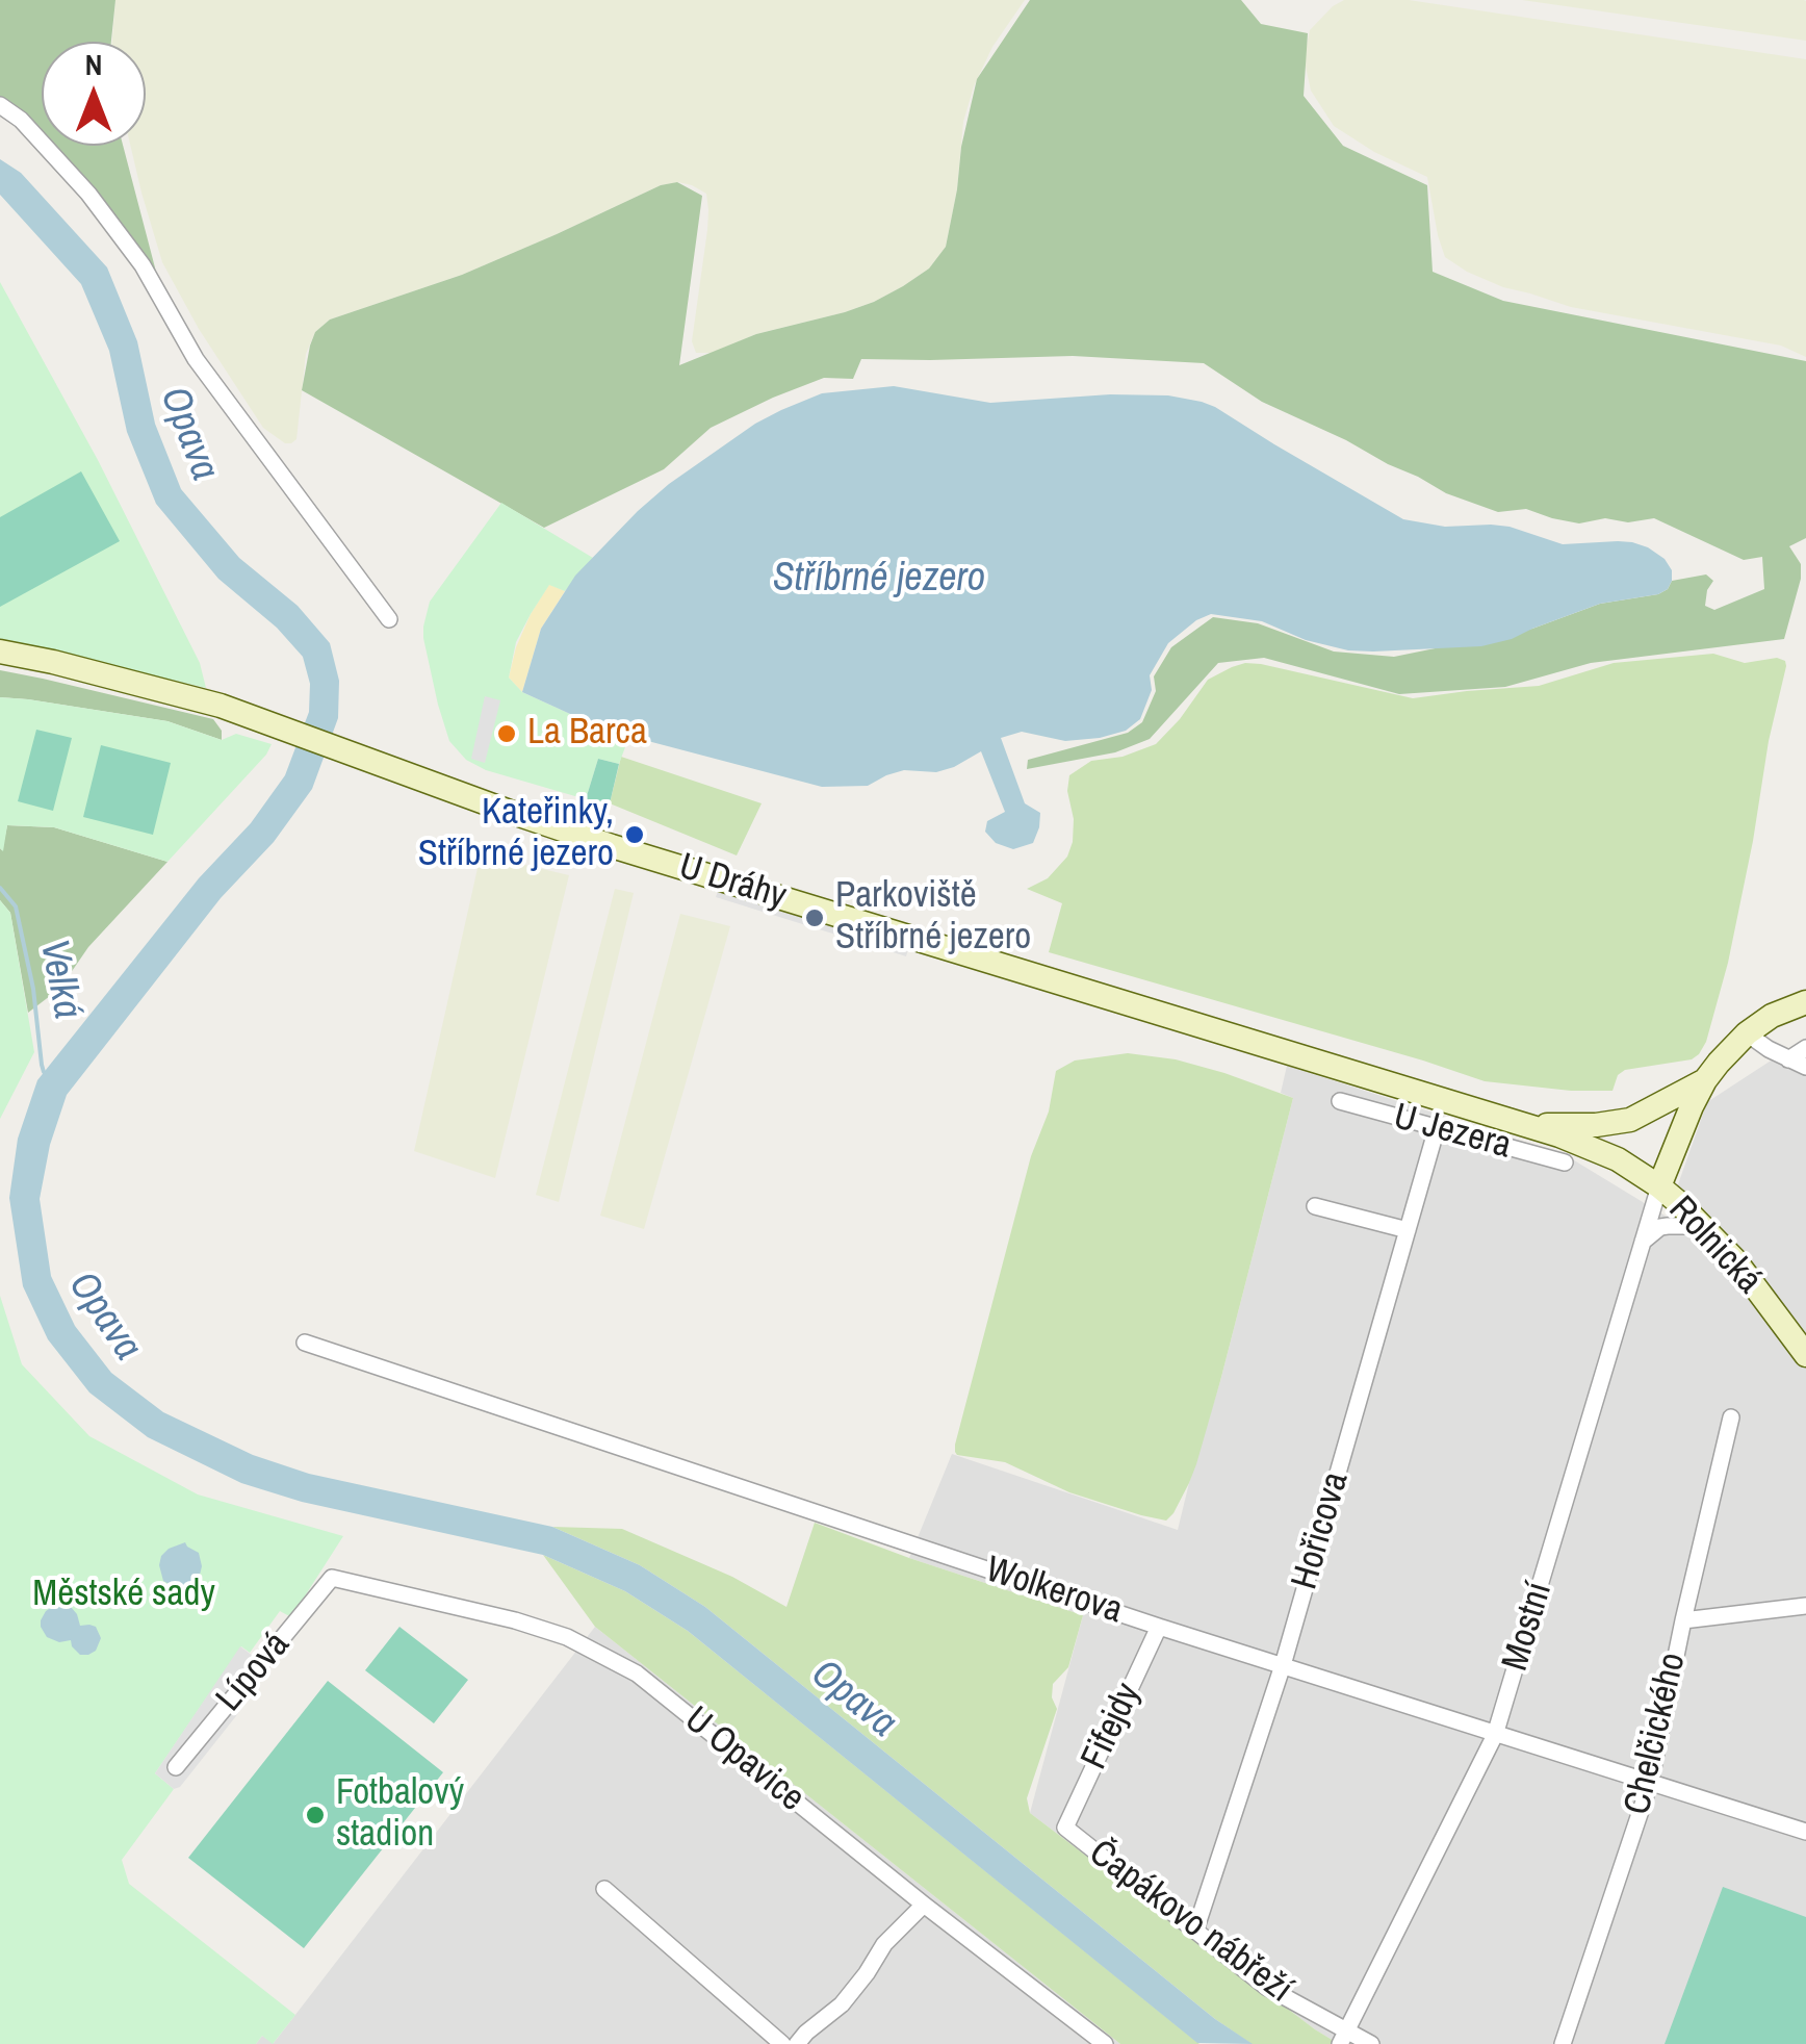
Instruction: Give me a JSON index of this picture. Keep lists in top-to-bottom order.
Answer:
{
  "streets": {
    "street": [
      "U Dráhy",
      "U Jezera",
      "Rolnická",
      "Hořicova",
      "Wolkerova",
      "Mostní",
      "Lípová",
      "Fifejdy",
      "Chelčického",
      "U Opavice",
      "Čapákovo nábřeží"
    ]
  },
  "crossings": [
    ["U Dráhy", "Rolnická"],
    ["U Dráhy", "Mostní"],
    ["U Jezera", "Hořicova"],
    ["Rolnická", "Mostní"],
    ["Hořicova", "Wolkerova"],
    ["Hořicova", "Čapákovo nábřeží"],
    ["Wolkerova", "Mostní"],
    ["Wolkerova", "Fifejdy"],
    ["Wolkerova", "Chelčického"],
    ["Mostní", "Čapákovo nábřeží"],
    ["Lípová", "U Opavice"],
    ["Fifejdy", "Čapákovo nábřeží"]
  ],
  "water": ["Opava", "Stříbrné jezero", "Velká"],
  "parks": ["Městské sady"],
  "places": [
    "La Barca",
    "Kateřinky, Stříbrné jezero",
    "Parkoviště Stříbrné jezero",
    "Fotbalový stadion"
  ],
  "north": "top"
}
